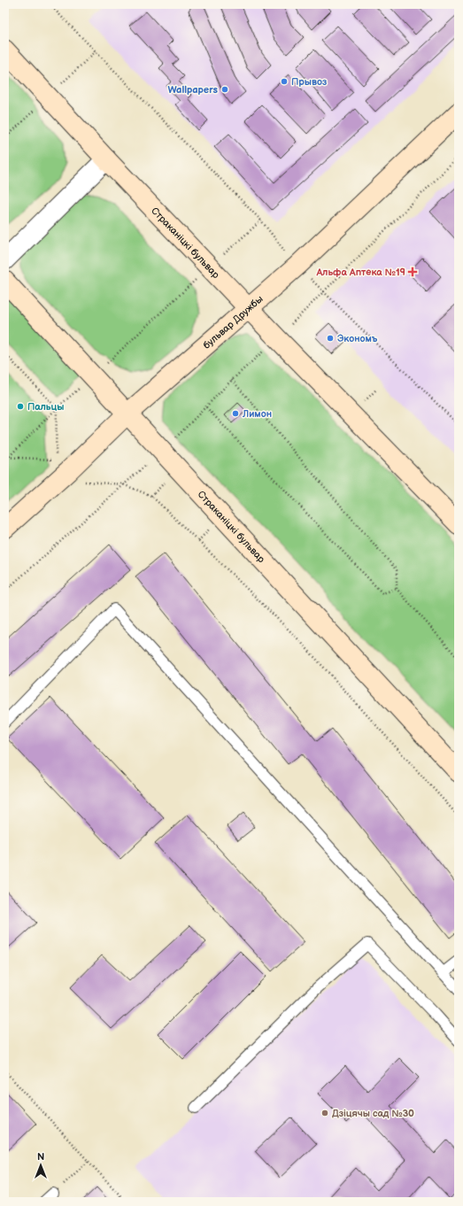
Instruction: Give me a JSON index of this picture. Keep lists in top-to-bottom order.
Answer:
{
  "streets": {
    "street": ["Страканіцкі бульвар", "бульвар Дружбы"]
  },
  "crossings": [
    ["Страканіцкі бульвар", "бульвар Дружбы"]
  ],
  "places": {
    "other": [
      "Прывоз",
      "Wallpapers",
      "Экономъ",
      "Пальцы",
      "Лимон",
      "Дзіцячы сад №30"
    ],
    "health": ["Альфа Аптека №19"]
  },
  "north": "top"
}
